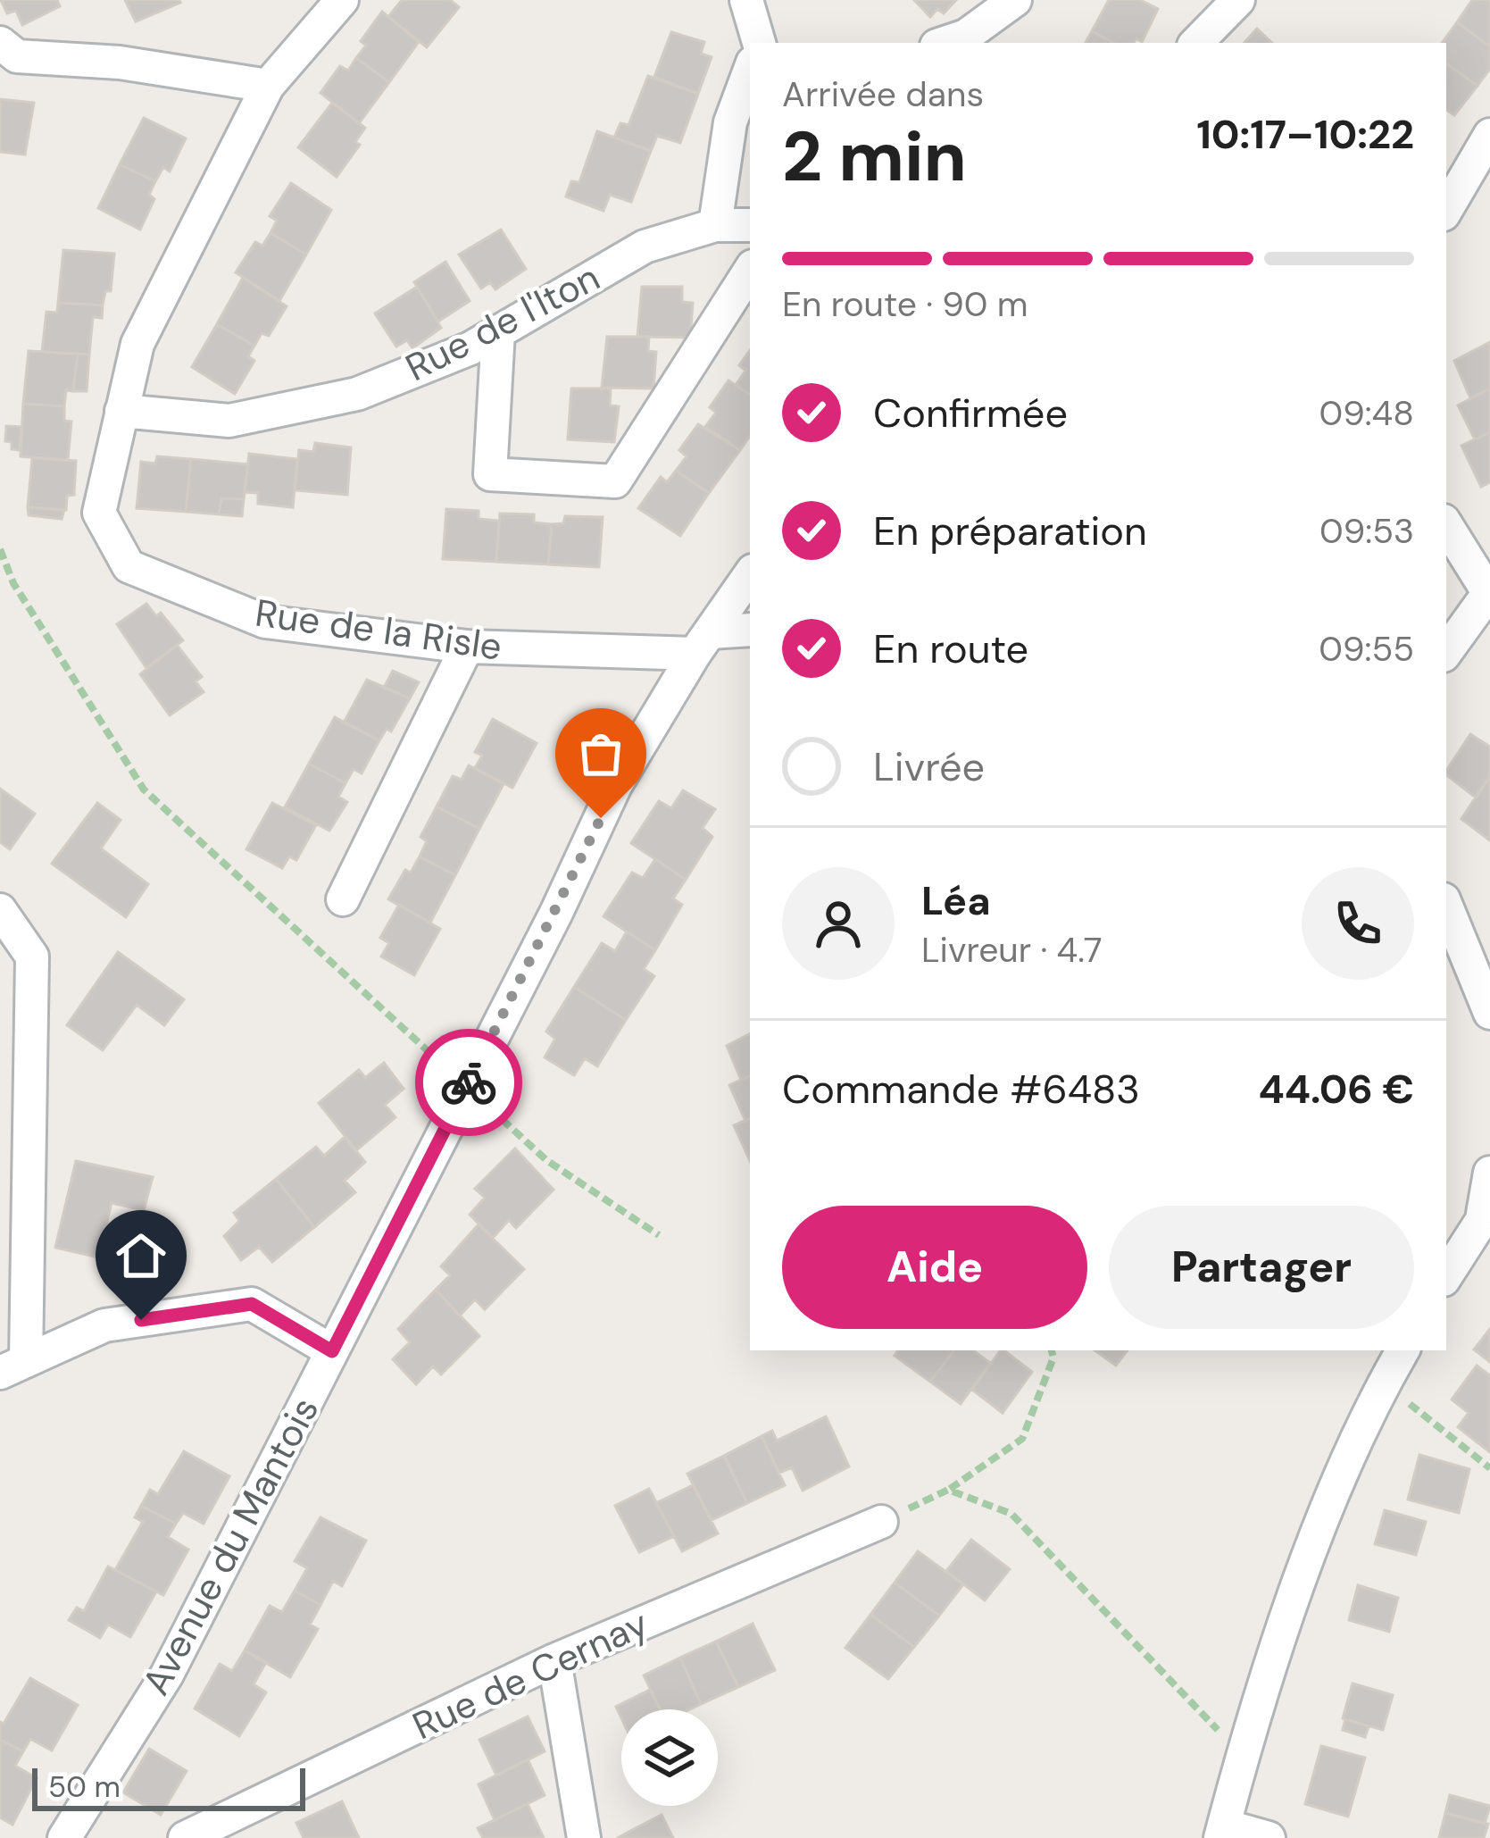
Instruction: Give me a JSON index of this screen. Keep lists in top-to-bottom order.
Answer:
{
  "streets": {
    "street": [
      "Rue de l'Iton",
      "Rue de la Risle",
      "Avenue du Mantois",
      "Rue de Cernay"
    ]
  },
  "crossings": [
    ["Rue de l'Iton", "Rue de la Risle"],
    ["Rue de la Risle", "Avenue du Mantois"]
  ],
  "scale_bar": "50 m",
  "page": {
    "heading": ["2 min", "Arrivée dans", "10:17–10:22"],
    "panel": [
      "Léa",
      "Livreur · 4.7",
      "Commande #6483",
      "44.06 €"
    ],
    "bar": "En route · 90 m",
    "list": [
      ["Confirmée", "09:48"],
      ["En préparation", "09:53"],
      ["En route", "09:55"],
      "Livrée"
    ],
    "buttons": ["Aide", "Partager"],
    "scale": "50 m"
  }
}
